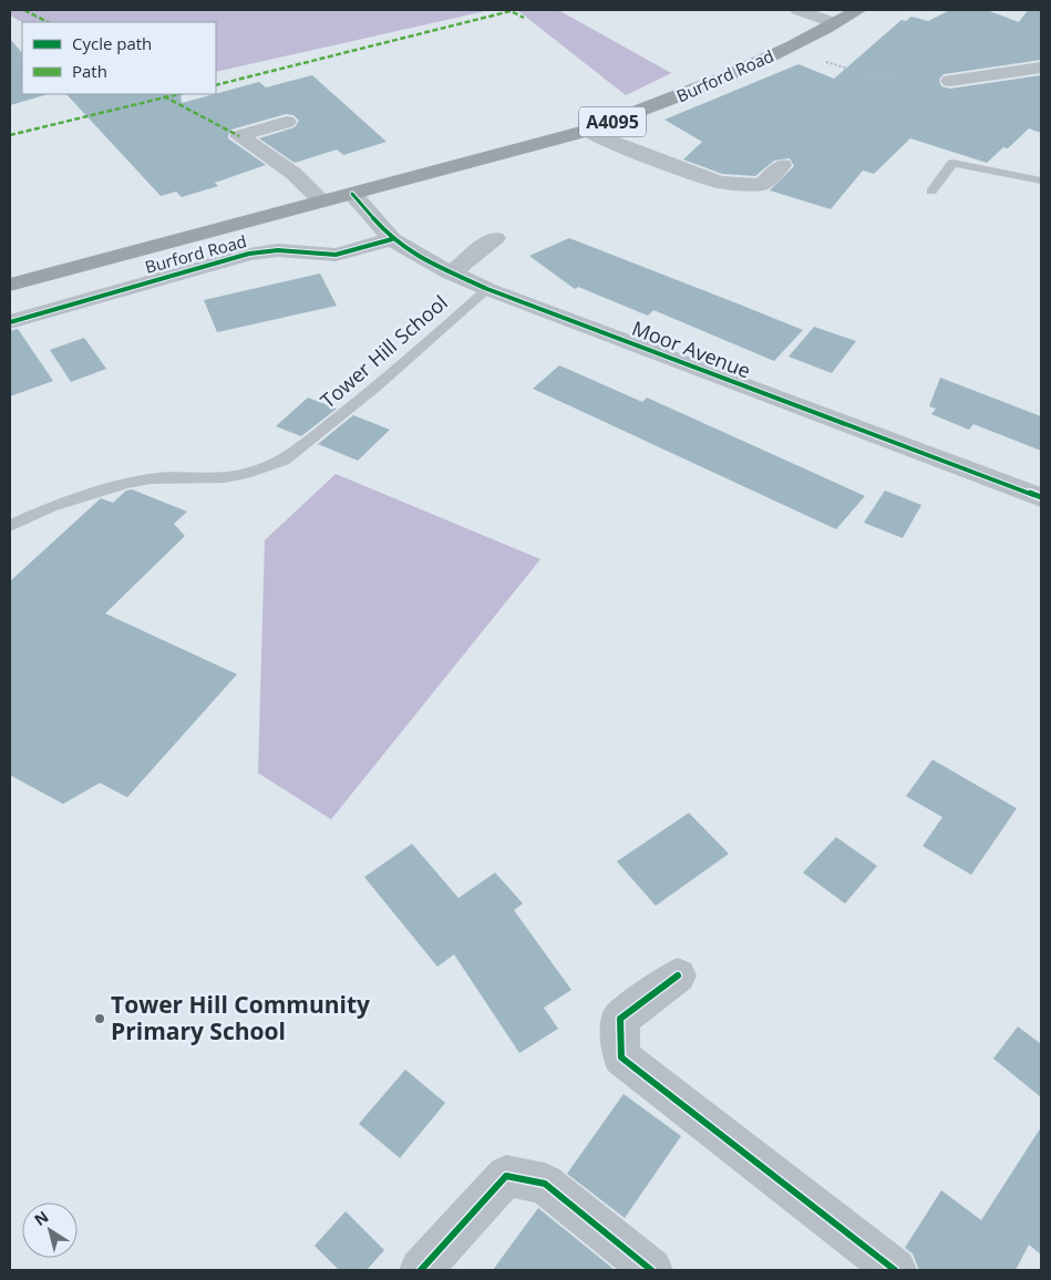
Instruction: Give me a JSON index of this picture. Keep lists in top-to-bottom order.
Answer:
{
  "streets": {
    "main road": ["Burford Road", "A4095"],
    "street": ["Moor Avenue"],
    "lane": ["Tower Hill School"]
  },
  "crossings": [
    ["Burford Road", "Moor Avenue"],
    ["Moor Avenue", "Tower Hill School"]
  ],
  "places": ["Tower Hill Community Primary School"],
  "legend": ["Cycle path", "Path"],
  "north": "top left"
}
